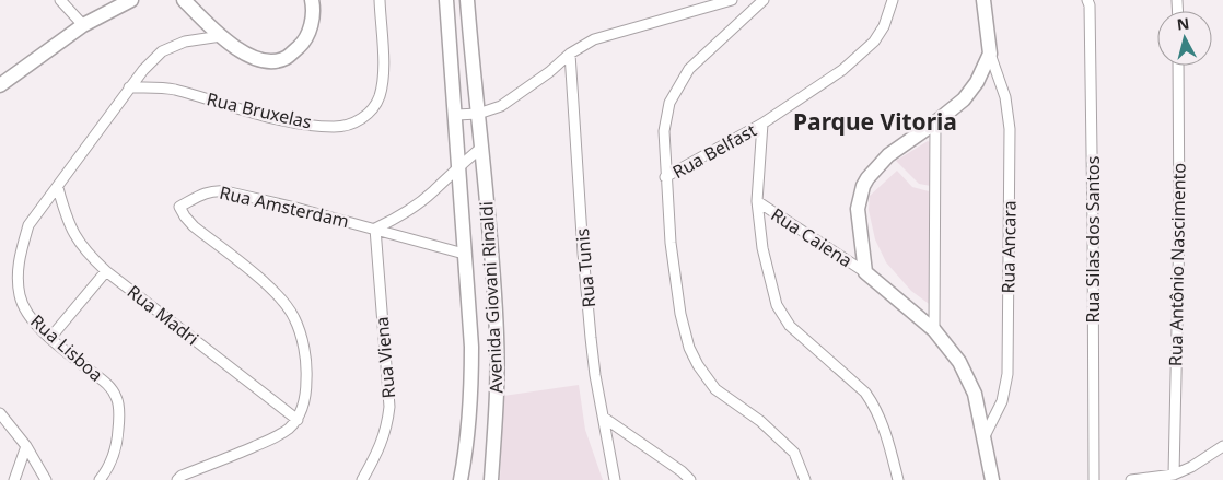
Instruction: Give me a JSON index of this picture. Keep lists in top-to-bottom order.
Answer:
{
  "streets": {
    "street": [
      "Rua Bruxelas",
      "Rua Belfast",
      "Rua Amsterdam",
      "Rua Caiena",
      "Rua Silas dos Santos",
      "Rua Ancara",
      "Rua Antônio Nascimento",
      "Rua Tunis",
      "Avenida Giovani Rinaldi",
      "Rua Madri",
      "Rua Lisboa",
      "Rua Viena"
    ]
  },
  "crossings": [
    ["Rua Bruxelas", "Rua Lisboa"],
    ["Rua Amsterdam", "Avenida Giovani Rinaldi"],
    ["Rua Amsterdam", "Rua Madri"],
    ["Rua Amsterdam", "Rua Viena"],
    ["Rua Madri", "Rua Lisboa"]
  ],
  "districts": ["Parque Vitoria"],
  "north": "top"
}
